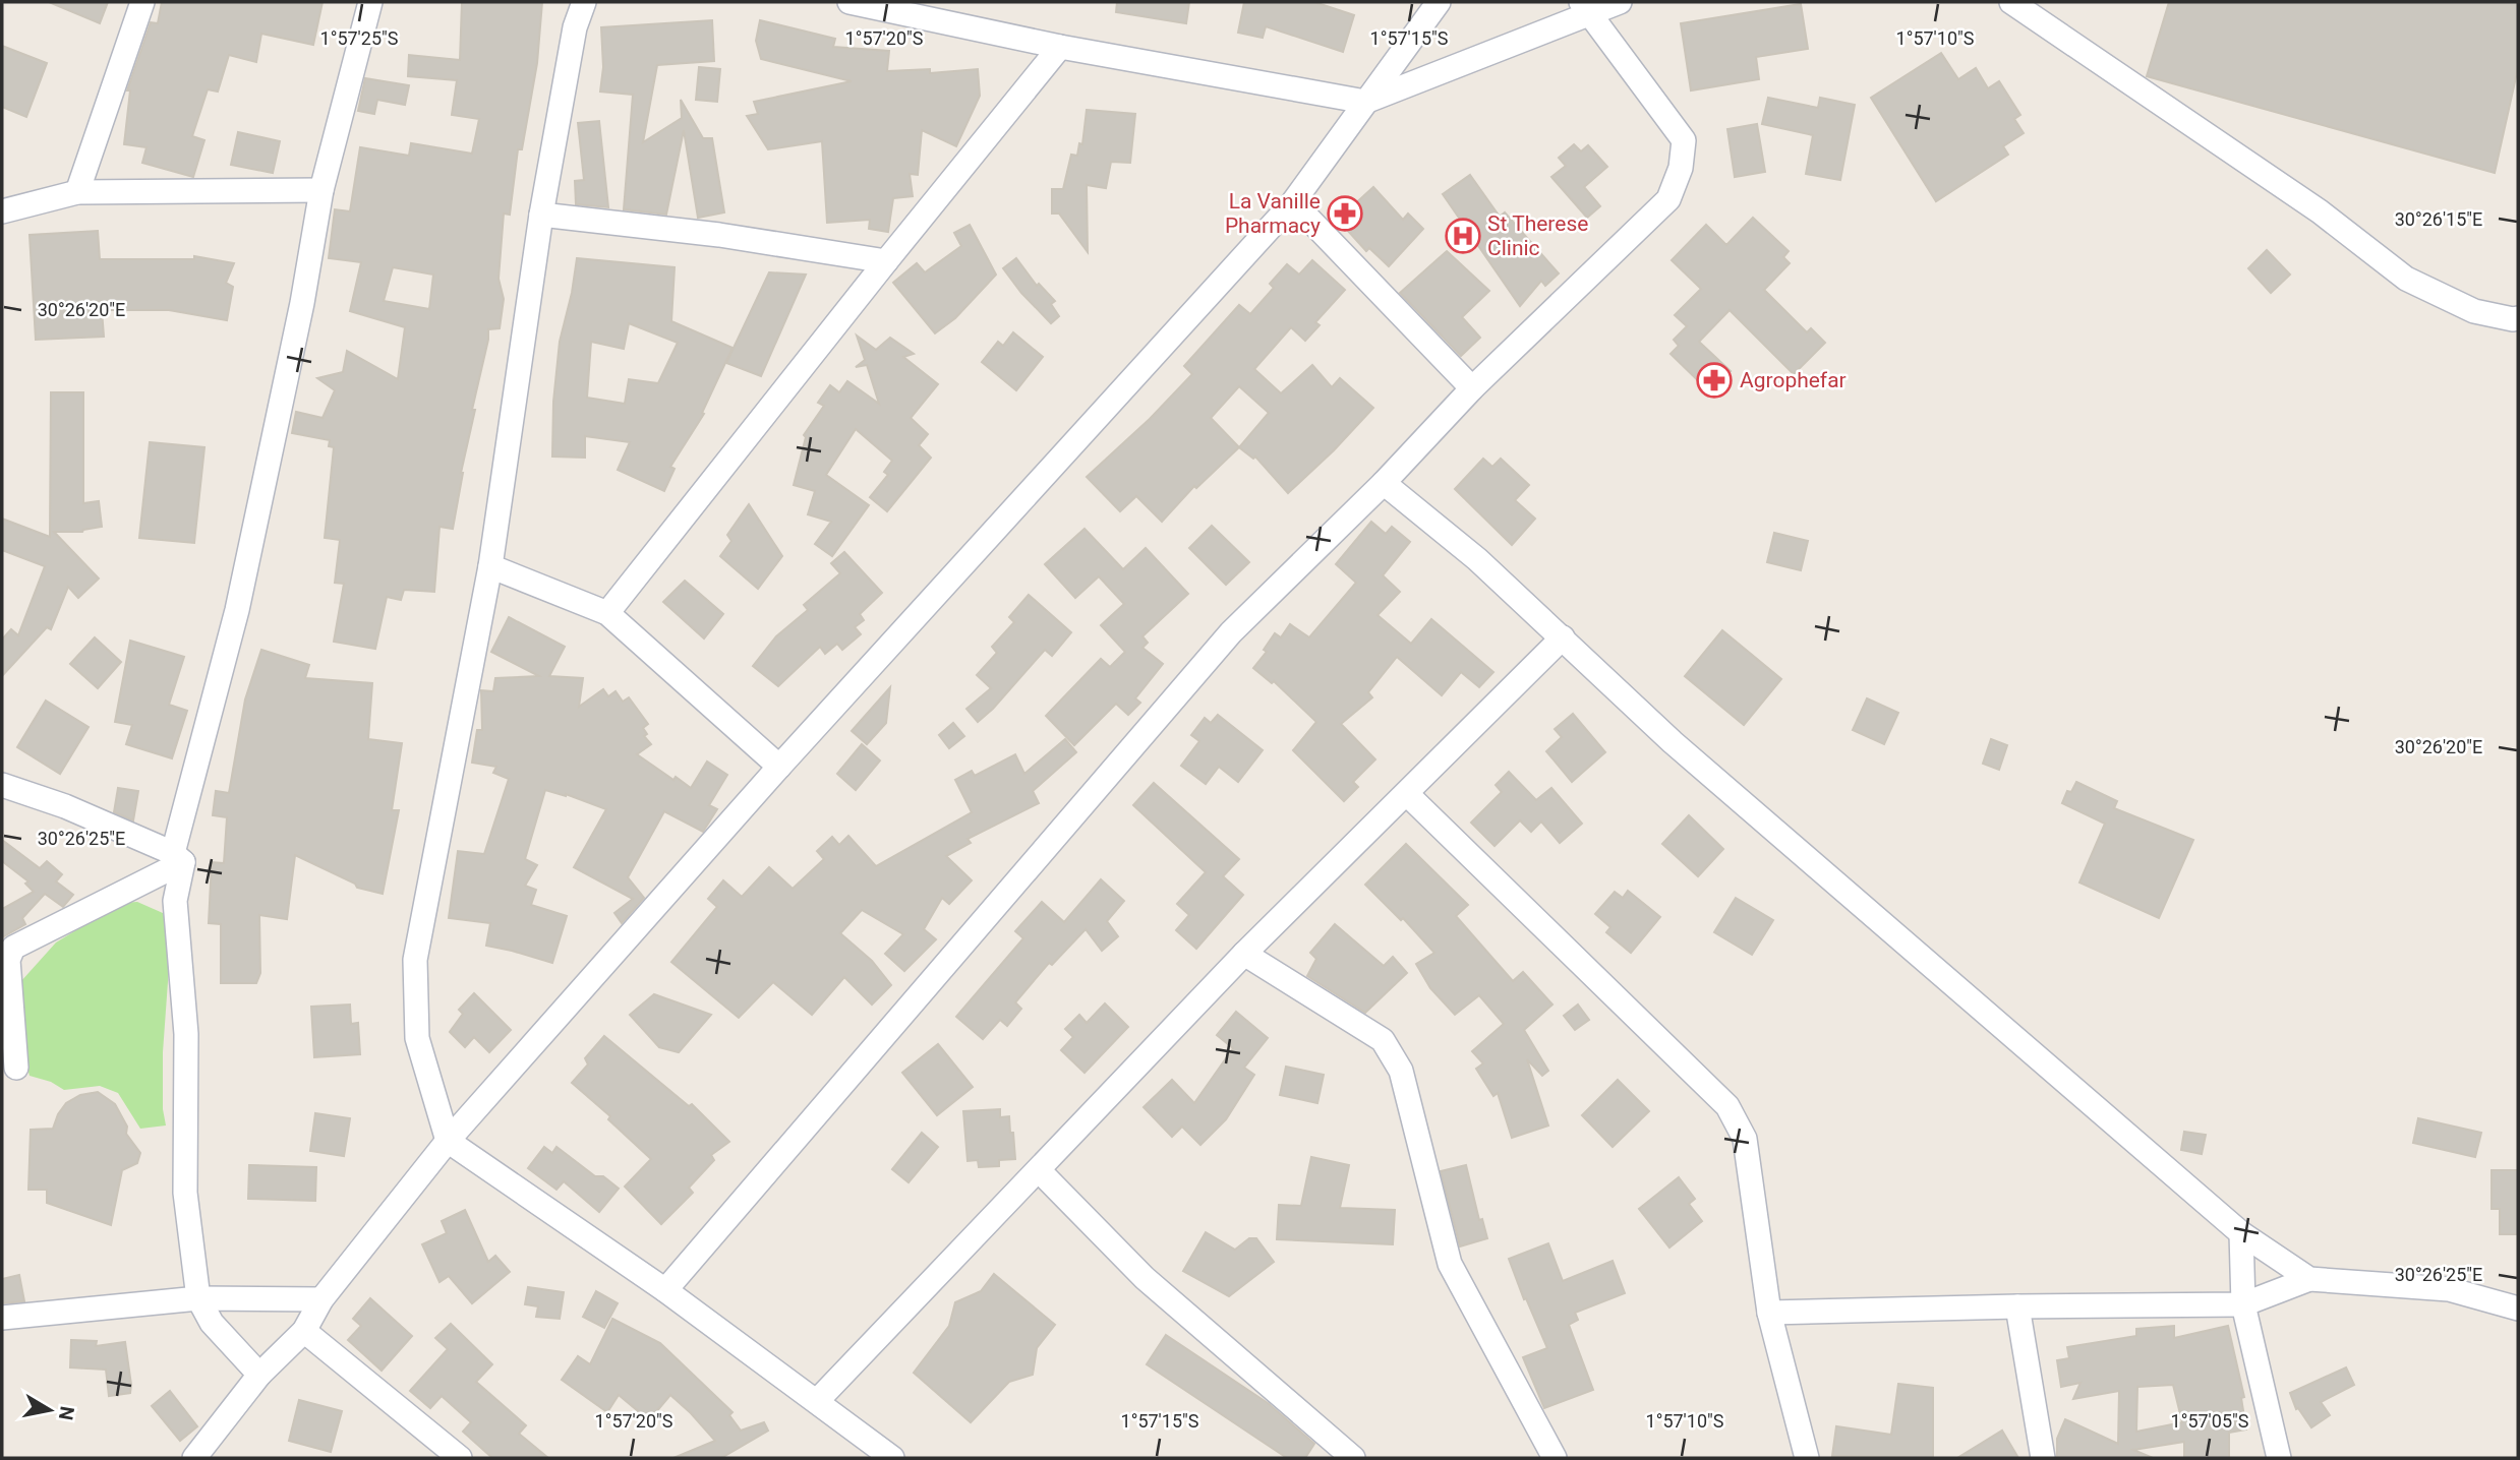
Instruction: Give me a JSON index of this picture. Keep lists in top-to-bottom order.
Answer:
{
  "places": {
    "pharmacy": ["La Vanille Pharmacy", "Agrophefar"],
    "hospital": ["St Therese Clinic"]
  },
  "north": "right",
  "coordinates": [
    "1°57'25\"S",
    "1°57'20\"S",
    "1°57'15\"S",
    "1°57'10\"S",
    "30°26'15\"E",
    "30°26'20\"E",
    "30°26'25\"E",
    "1°57'05\"S"
  ]
}
